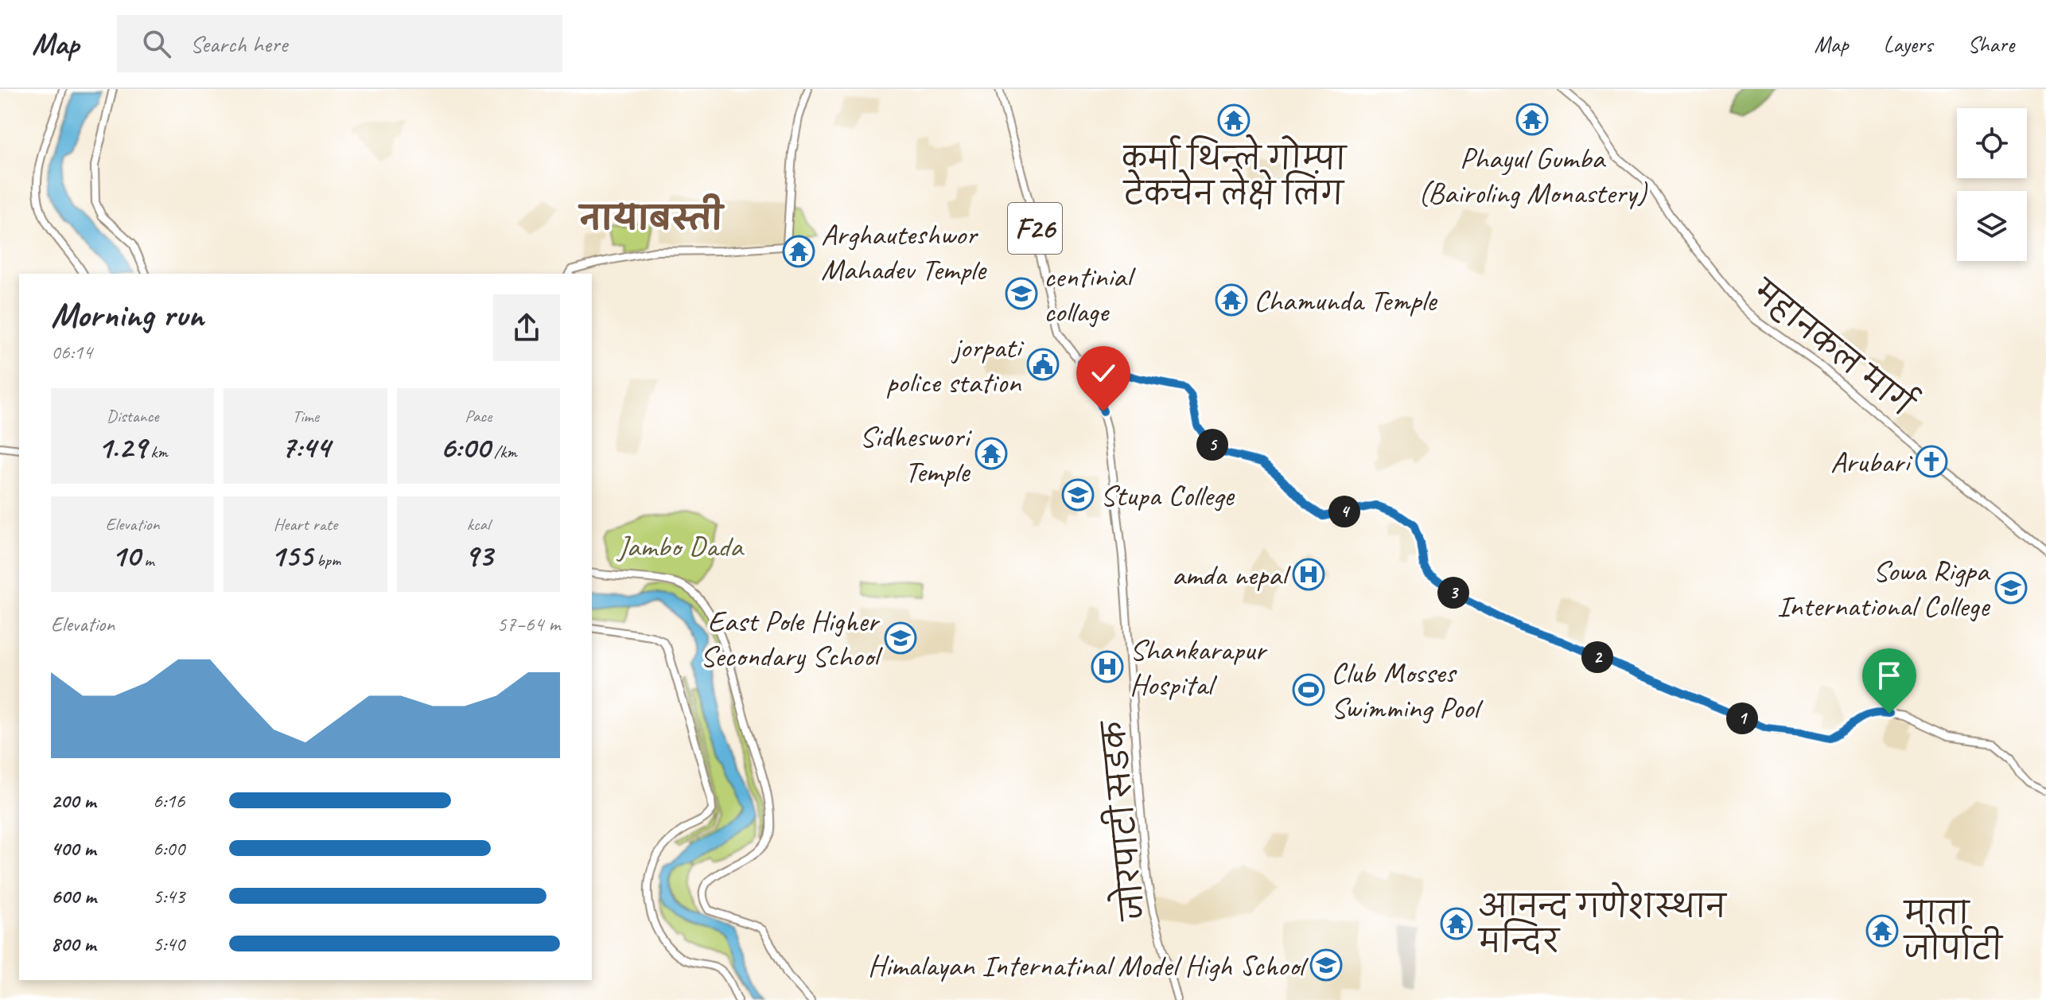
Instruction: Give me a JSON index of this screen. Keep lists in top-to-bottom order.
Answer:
{
  "streets": {
    "main road": ["F26", "महानकल मार्ग", "जोरपाटी सडक"]
  },
  "crossings": [
    ["F26", "जोरपाटी सडक"]
  ],
  "districts": ["नायाबस्ती"],
  "parks": ["Jambo Dada"],
  "places": {
    "temple": [
      "Phayul Gumba (Bairoling Monastery)",
      "कर्मा थिन्ले गोम्पा टेकचेन लेक्षे लिंग",
      "Arghauteshwor Mahadev Temple",
      "Chamunda Temple",
      "Sidheswori Temple",
      "आनन्द गणेशस्थान मन्दिर",
      "माता जोर्पाटी"
    ],
    "school or university": [
      "centinial collage",
      "Stupa College",
      "Sowa Rigpa International College",
      "East Pole Higher Secondary School",
      "Himalayan Internatinal Model High School"
    ],
    "public building": ["jorpati police station"],
    "church": ["Arubari"],
    "hospital": ["amda nepal", "Shankarapur Hospital"],
    "sports": ["Club Mosses Swimming Pool"]
  },
  "page": {
    "header": "Map",
    "search": "Search here",
    "nav": ["Map", "Layers", "Share"],
    "heading": ["Morning run", "06:14"],
    "stats": [
      ["Distance", "1.29 km"],
      ["Time", "7:44"],
      ["Pace", "6:00 /km"],
      ["Elevation", "10 m"],
      ["Heart rate", "155 bpm"],
      ["kcal", "93"]
    ],
    "pins": [
      "5",
      "4",
      "3",
      "2",
      "1"
    ],
    "chart": ["Elevation", "57–64 m"],
    "list": [
      {
        "name": "200 m",
        "note": "6:16"
      },
      {
        "name": "400 m",
        "note": "6:00"
      },
      {
        "name": "600 m",
        "note": "5:43"
      },
      {
        "name": "800 m",
        "note": "5:40"
      }
    ]
  }
}
